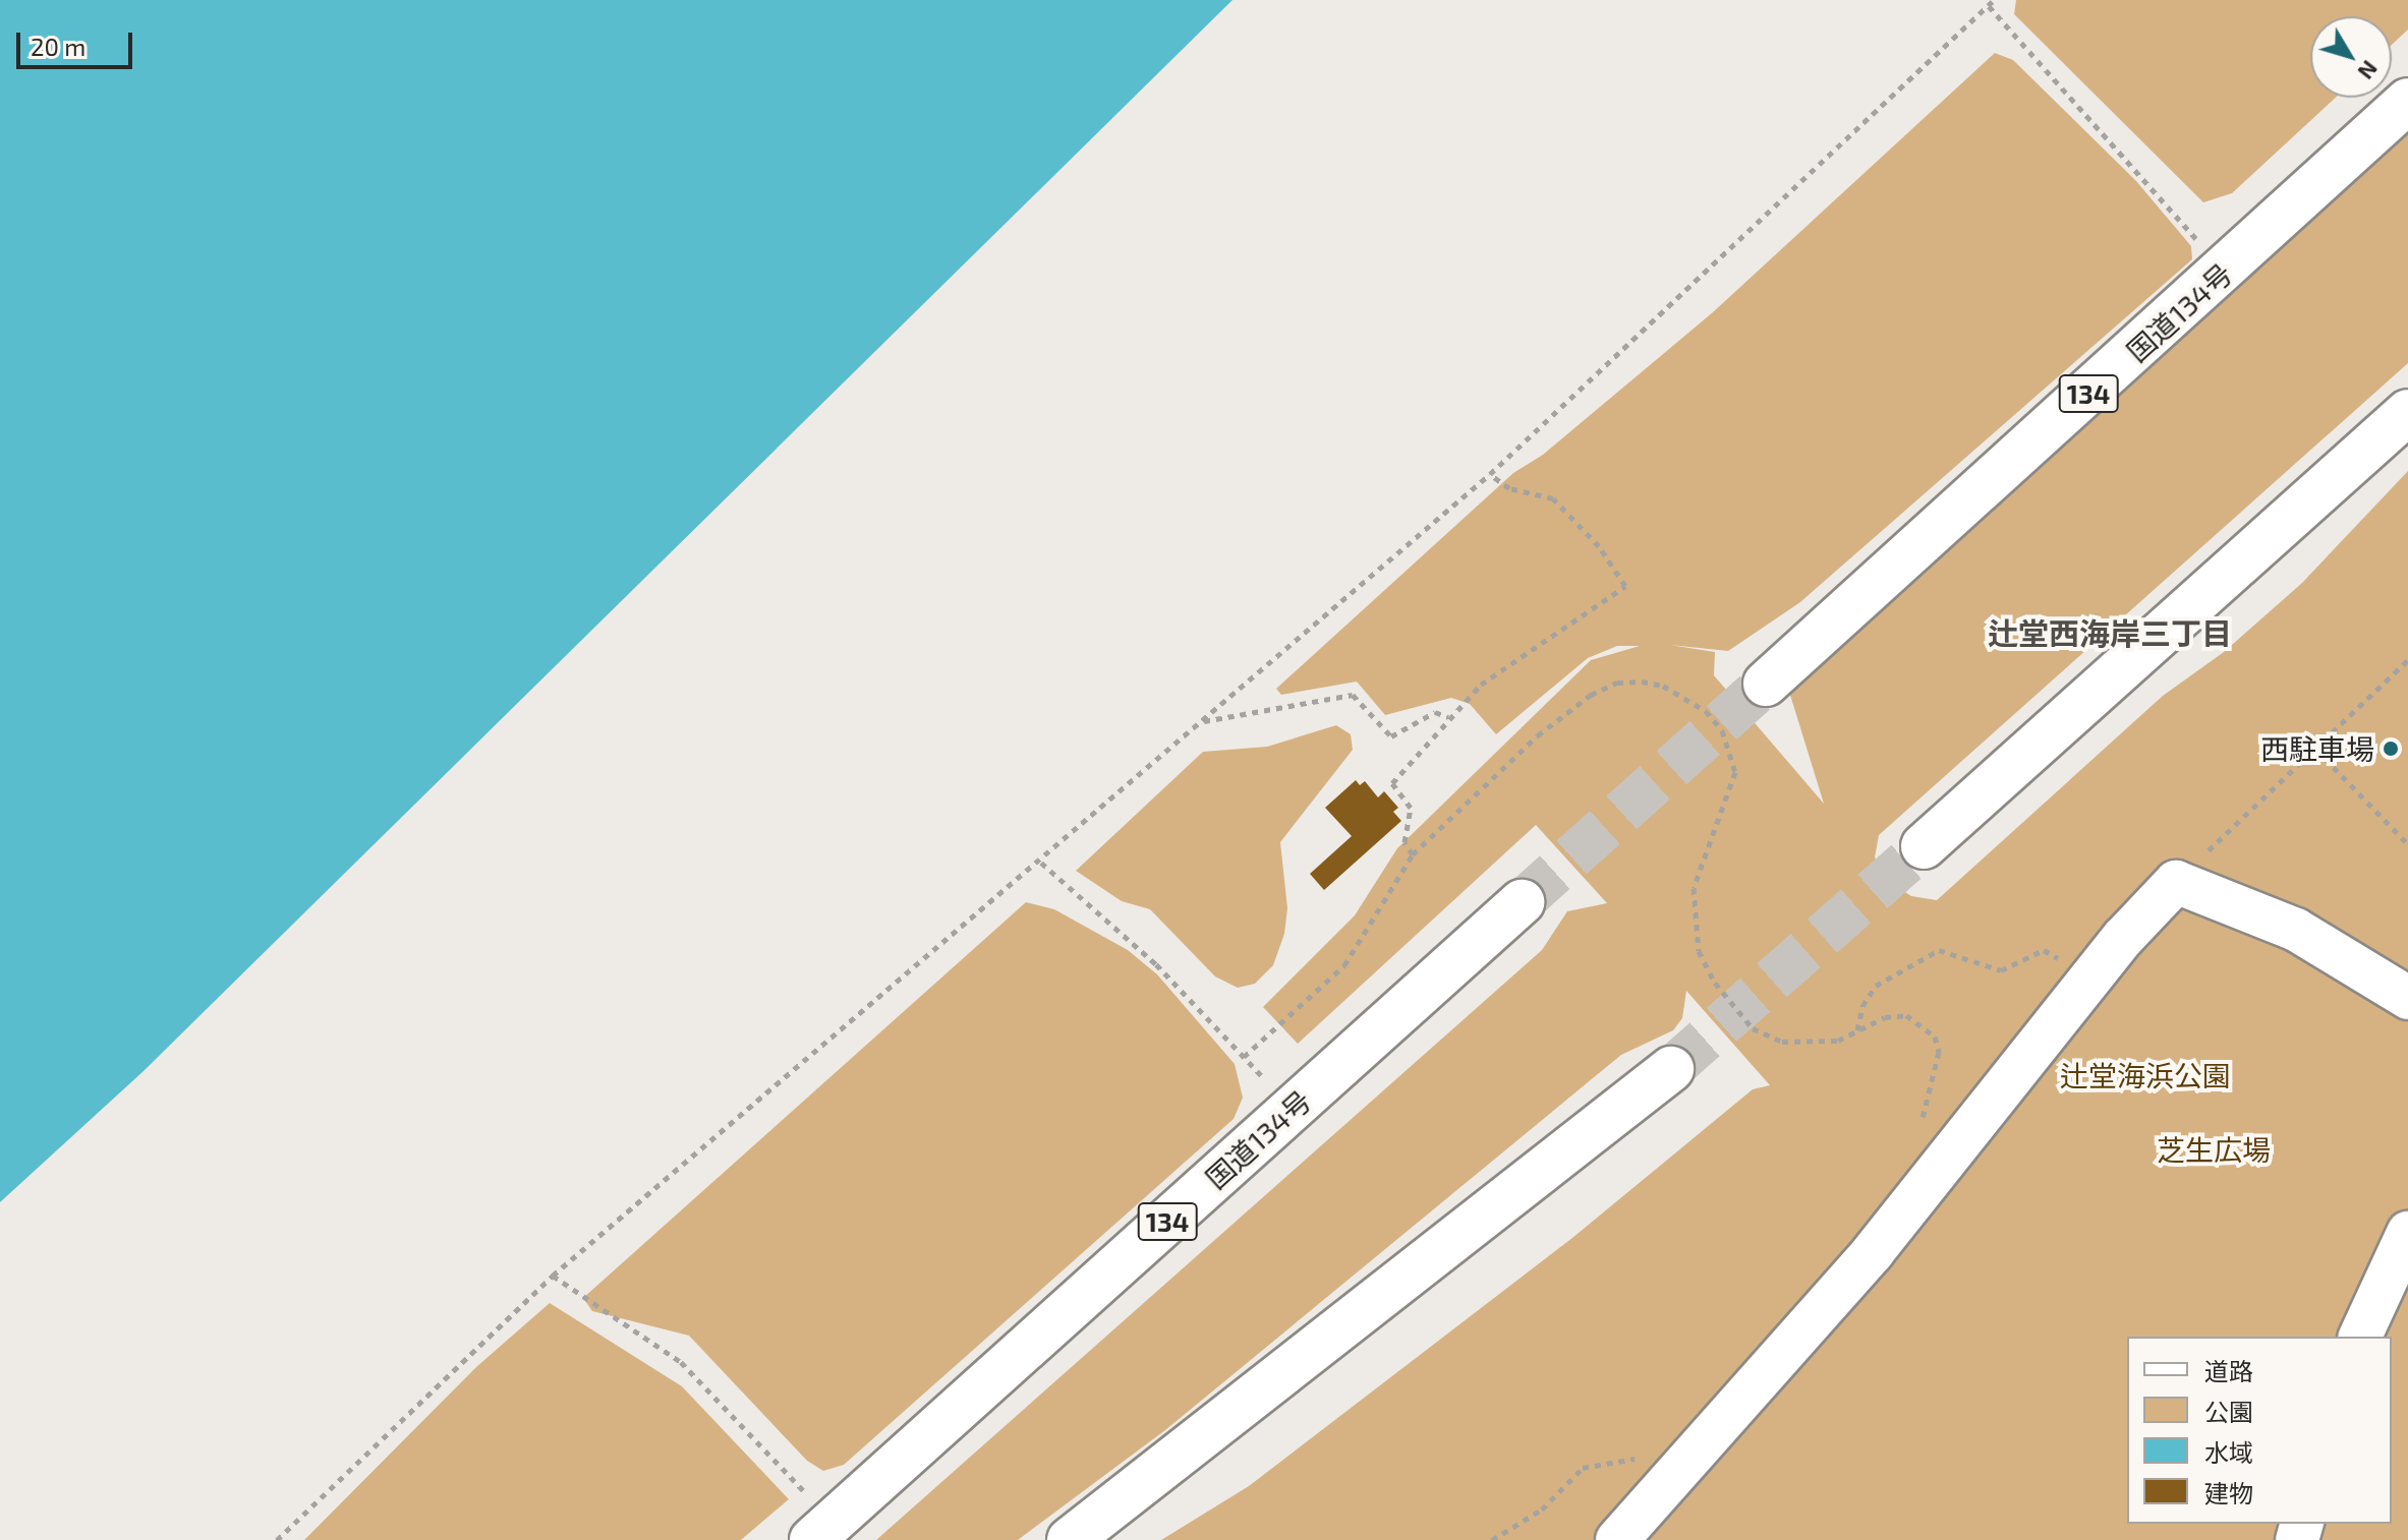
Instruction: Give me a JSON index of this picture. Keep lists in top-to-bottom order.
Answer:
{
  "streets": {
    "highway": ["国道134号", "134"]
  },
  "districts": ["辻堂西海岸三丁目"],
  "parks": ["辻堂海浜公園", "芝生広場"],
  "places": ["西駐車場"],
  "legend": [
    "道路",
    "公園",
    "水域",
    "建物"
  ],
  "scale_bar": "20 m",
  "north": "bottom right"
}
